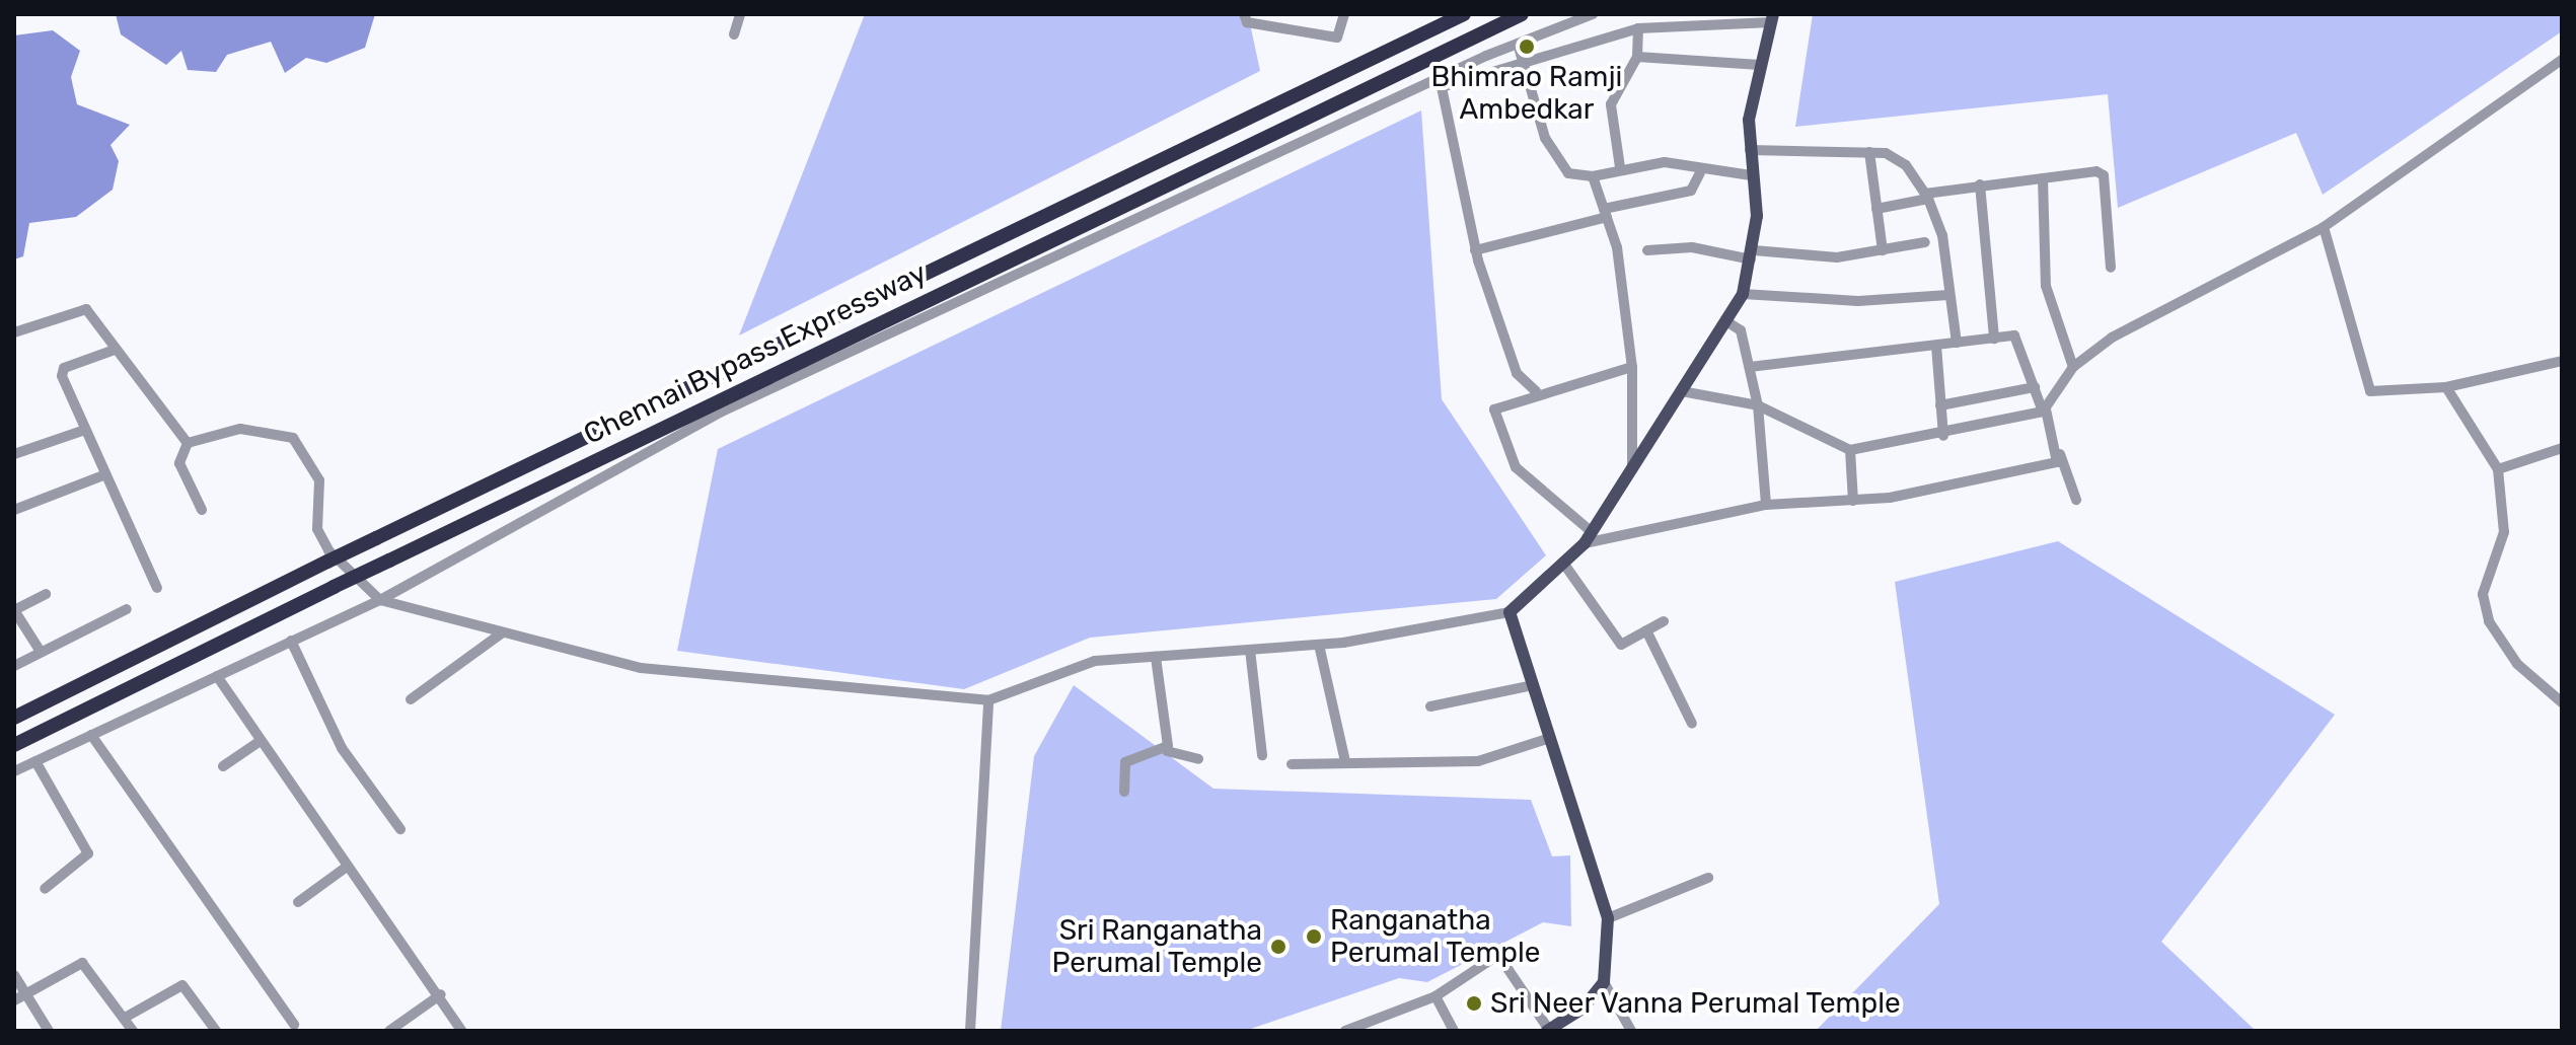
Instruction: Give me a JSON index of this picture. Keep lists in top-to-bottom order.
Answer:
{
  "streets": {
    "highway": ["Chennai Bypass Expressway"]
  },
  "places": [
    "Bhimrao Ramji Ambedkar",
    "Ranganatha Perumal Temple",
    "Sri Ranganatha Perumal Temple",
    "Sri Neer Vanna Perumal Temple"
  ]
}
